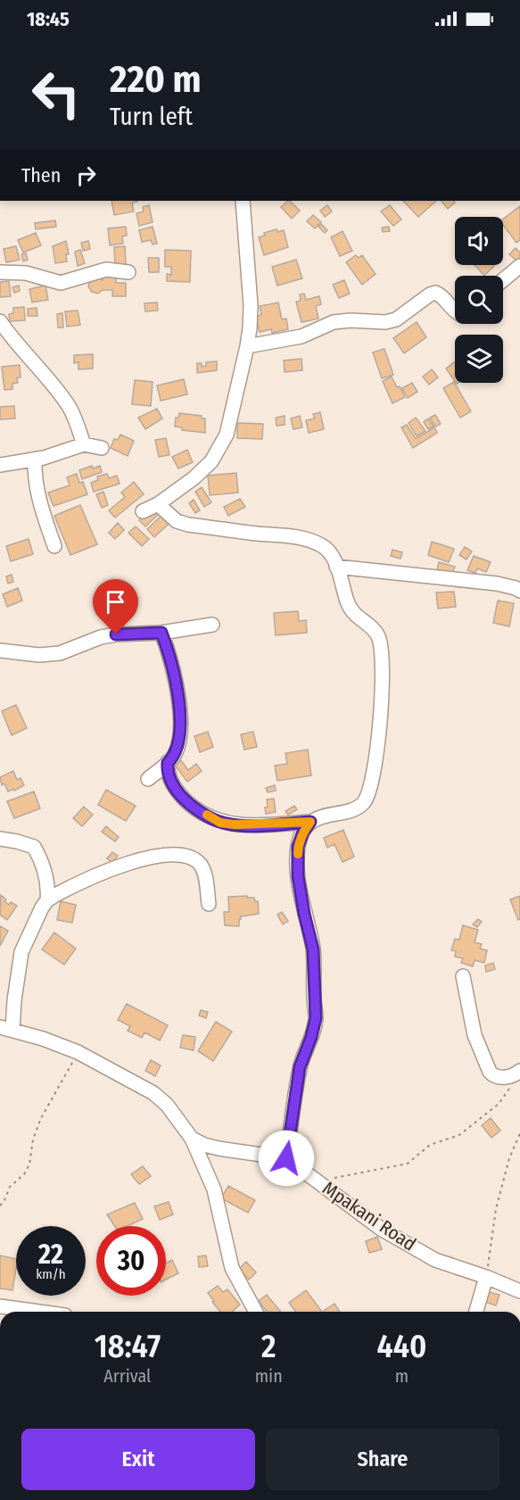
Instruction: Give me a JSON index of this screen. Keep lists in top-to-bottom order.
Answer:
{
  "streets": {
    "street": ["Mpakani Road"]
  },
  "page": {
    "status": "18:45",
    "turn": ["220 m", "Turn left"],
    "then": "Then",
    "speed": "22 km/h",
    "limit": "30",
    "eta": [
      "18:47",
      "Arrival",
      "2",
      "min",
      "440",
      "m"
    ],
    "buttons": ["Exit", "Share"]
  }
}
